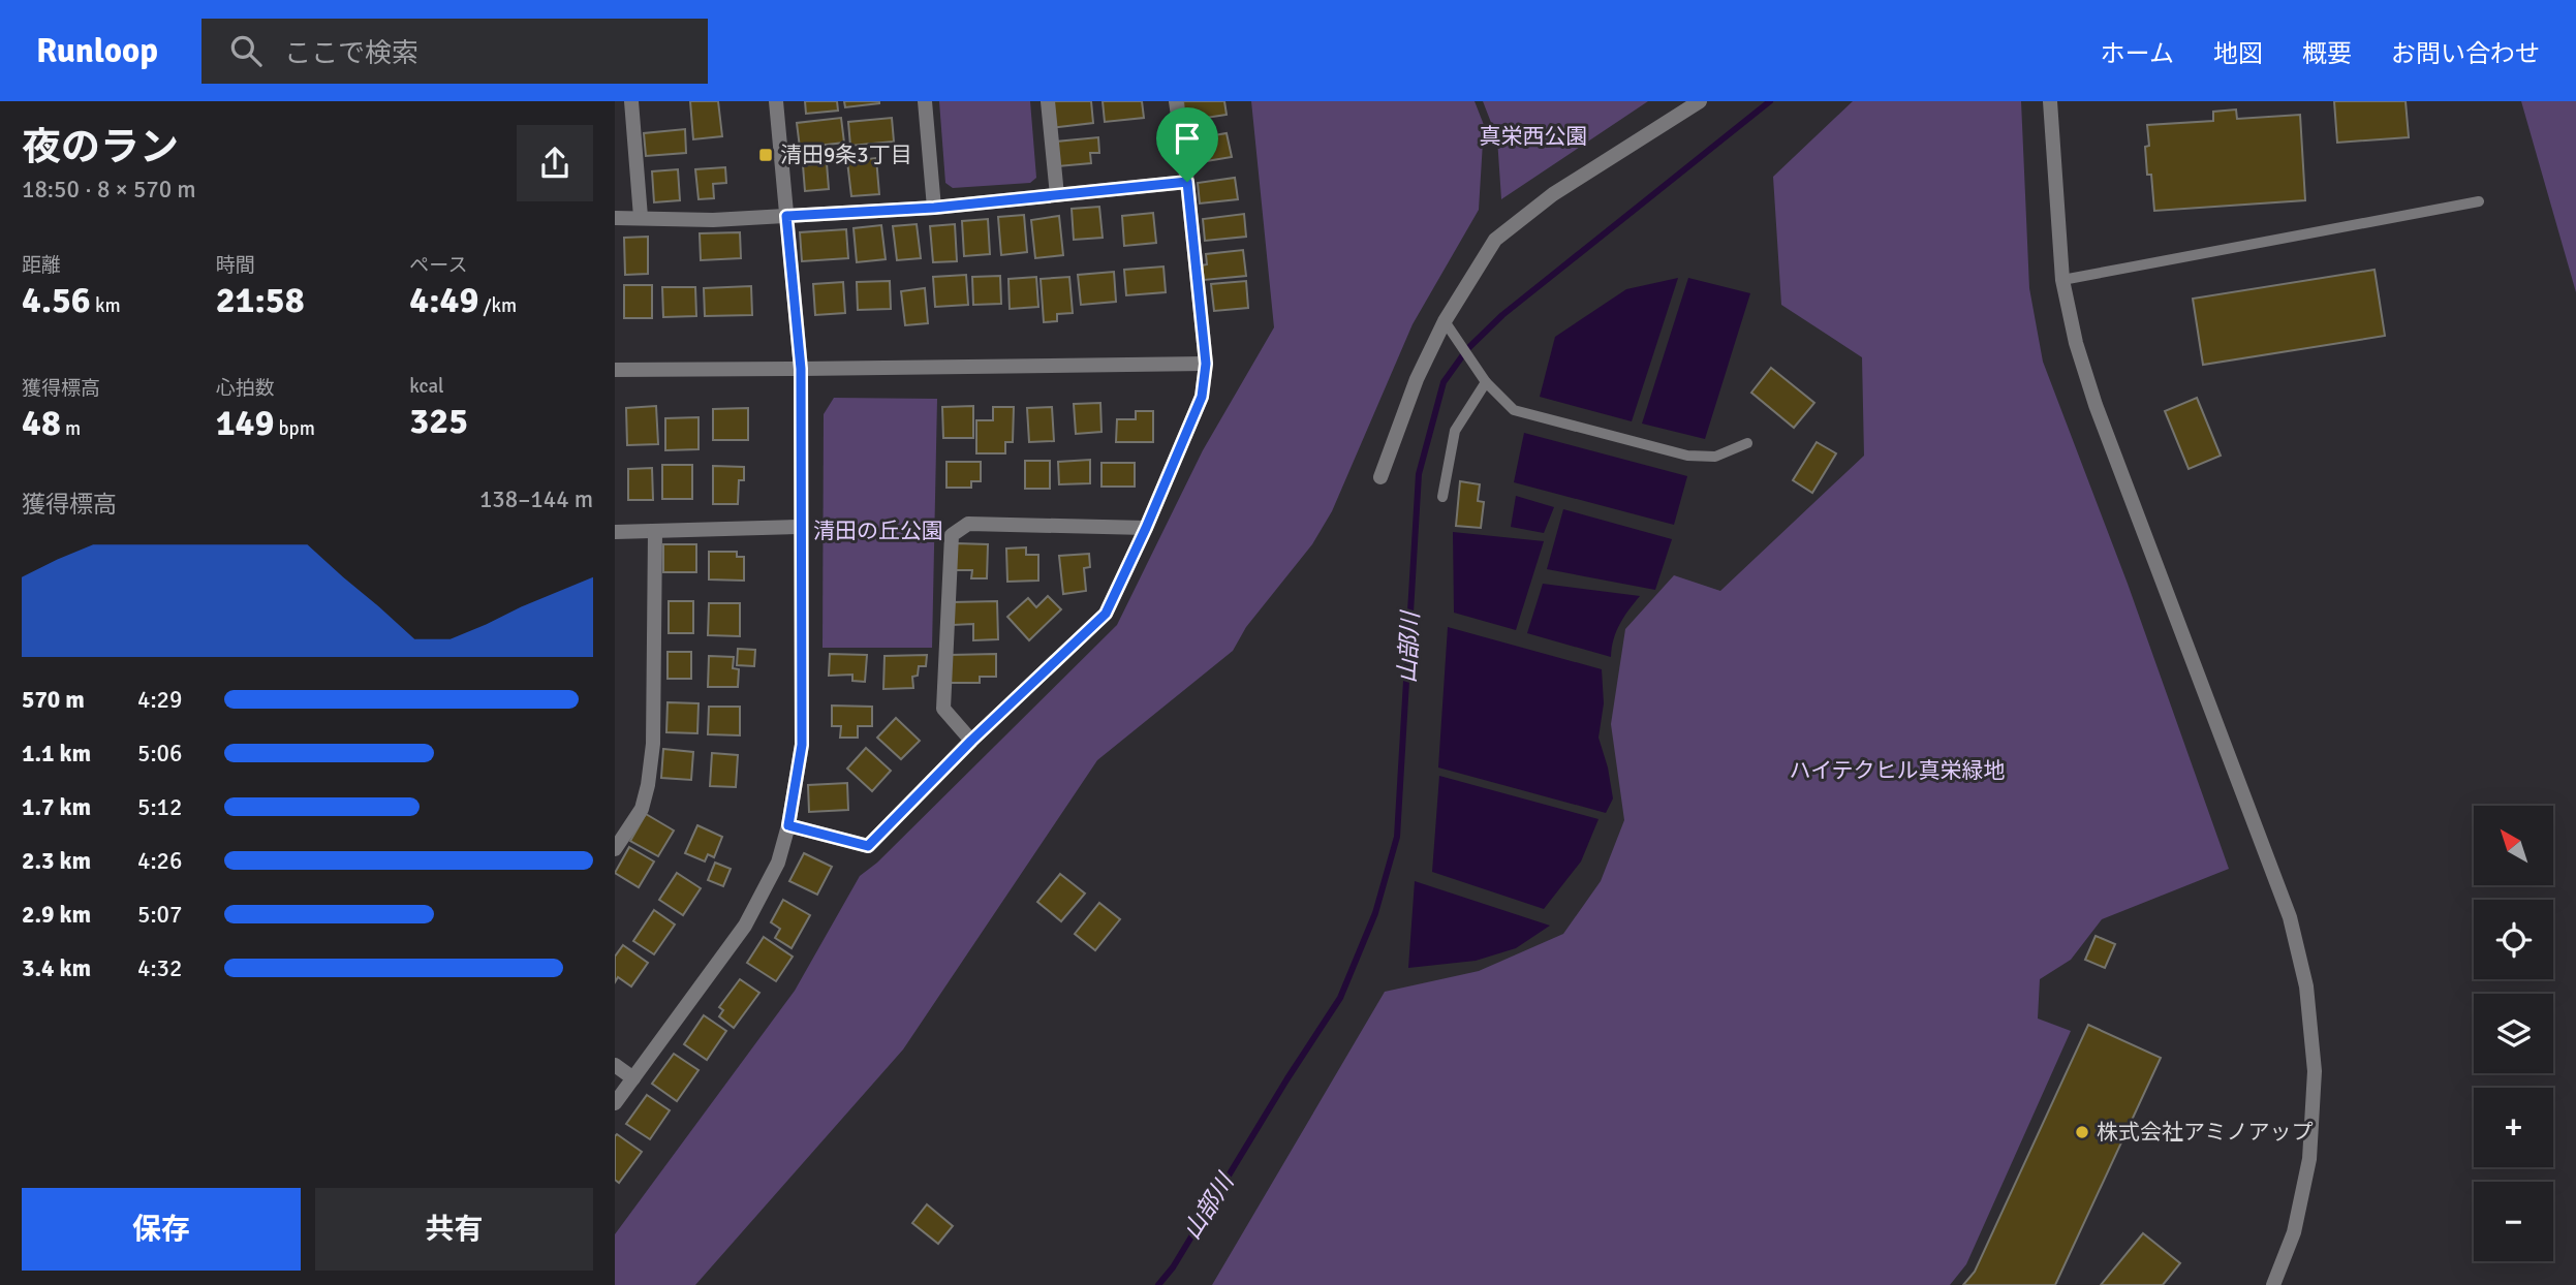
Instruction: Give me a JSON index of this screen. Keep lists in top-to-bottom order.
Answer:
{
  "water": ["山部川"],
  "parks": ["真栄西公園", "清田の丘公園", "ハイテクヒル真栄緑地"],
  "places": {
    "transit": ["清田9条3丁目"],
    "other": ["株式会社アミノアップ"]
  },
  "north": "top left",
  "page": {
    "header": "Runloop",
    "search": "ここで検索",
    "nav": [
      "ホーム",
      "地図",
      "概要",
      "お問い合わせ"
    ],
    "heading": ["夜のラン", "18:50 · 8 × 570 m"],
    "stats": [
      ["距離", "4.56 km"],
      ["時間", "21:58"],
      ["ペース", "4:49 /km"],
      ["獲得標高", "48 m"],
      ["心拍数", "149 bpm"],
      ["kcal", "325"]
    ],
    "chart": ["獲得標高", "138–144 m"],
    "list": [
      {
        "name": "570 m",
        "note": "4:29"
      },
      {
        "name": "1.1 km",
        "note": "5:06"
      },
      {
        "name": "1.7 km",
        "note": "5:12"
      },
      {
        "name": "2.3 km",
        "note": "4:26"
      },
      {
        "name": "2.9 km",
        "note": "5:07"
      },
      {
        "name": "3.4 km",
        "note": "4:32"
      }
    ],
    "map_buttons": ["+", "−"],
    "buttons": ["保存", "共有"]
  }
}
